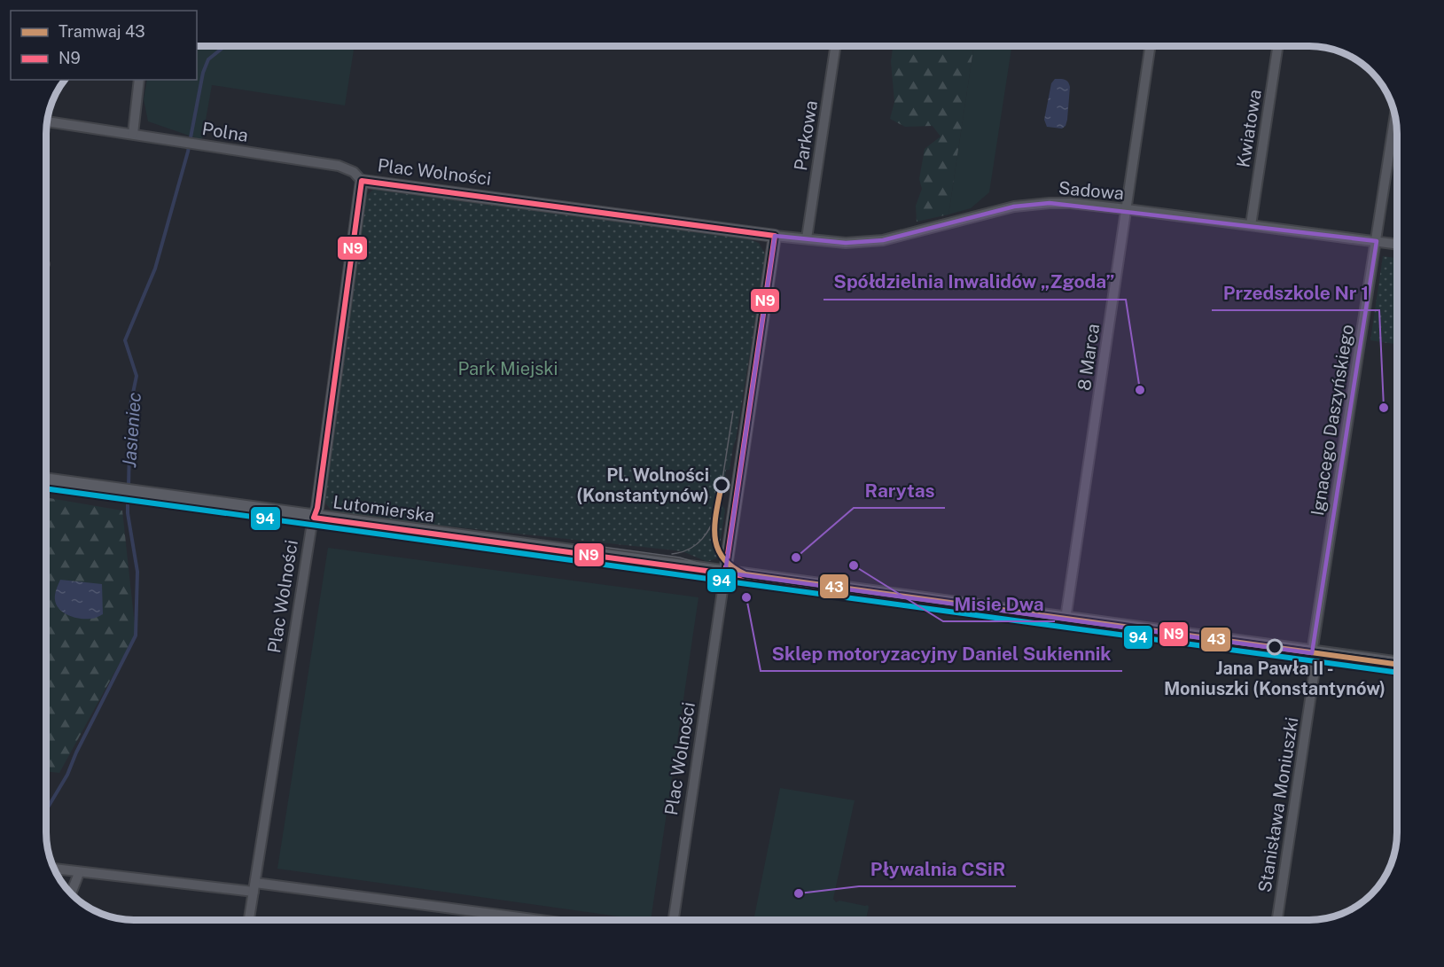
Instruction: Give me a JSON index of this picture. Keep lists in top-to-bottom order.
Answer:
{
  "streets": {
    "main road": ["Lutomierska"],
    "street": [
      "Kwiatowa",
      "Polna",
      "Parkowa",
      "Plac Wolności",
      "Sadowa",
      "8 Marca",
      "Ignacego Daszyńskiego",
      "Stanisława Moniuszki"
    ]
  },
  "crossings": [
    ["Kwiatowa", "Sadowa"],
    ["Polna", "Plac Wolności"],
    ["Parkowa", "Sadowa"],
    ["Plac Wolności", "Sadowa"],
    ["Plac Wolności", "Lutomierska"],
    ["Sadowa", "8 Marca"],
    ["Sadowa", "Ignacego Daszyńskiego"],
    ["8 Marca", "Lutomierska"],
    ["Ignacego Daszyńskiego", "Lutomierska"],
    ["Ignacego Daszyńskiego", "Stanisława Moniuszki"],
    ["Lutomierska", "Stanisława Moniuszki"]
  ],
  "water": ["Jasieniec"],
  "parks": ["Park Miejski"],
  "places": [
    "Spółdzielnia Inwalidów „Zgoda”",
    "Przedszkole Nr 1",
    "Pl. Wolności (Konstantynów)",
    "Rarytas",
    "Misie Dwa",
    "Sklep motoryzacyjny Daniel Sukiennik",
    "Jana Pawła II - Moniuszki (Konstantynów)",
    "Pływalnia CSiR"
  ],
  "lines": ["transit line N9", "tram line 43", "transit line 94"],
  "legend": ["Tramwaj 43", "N9"]
}
